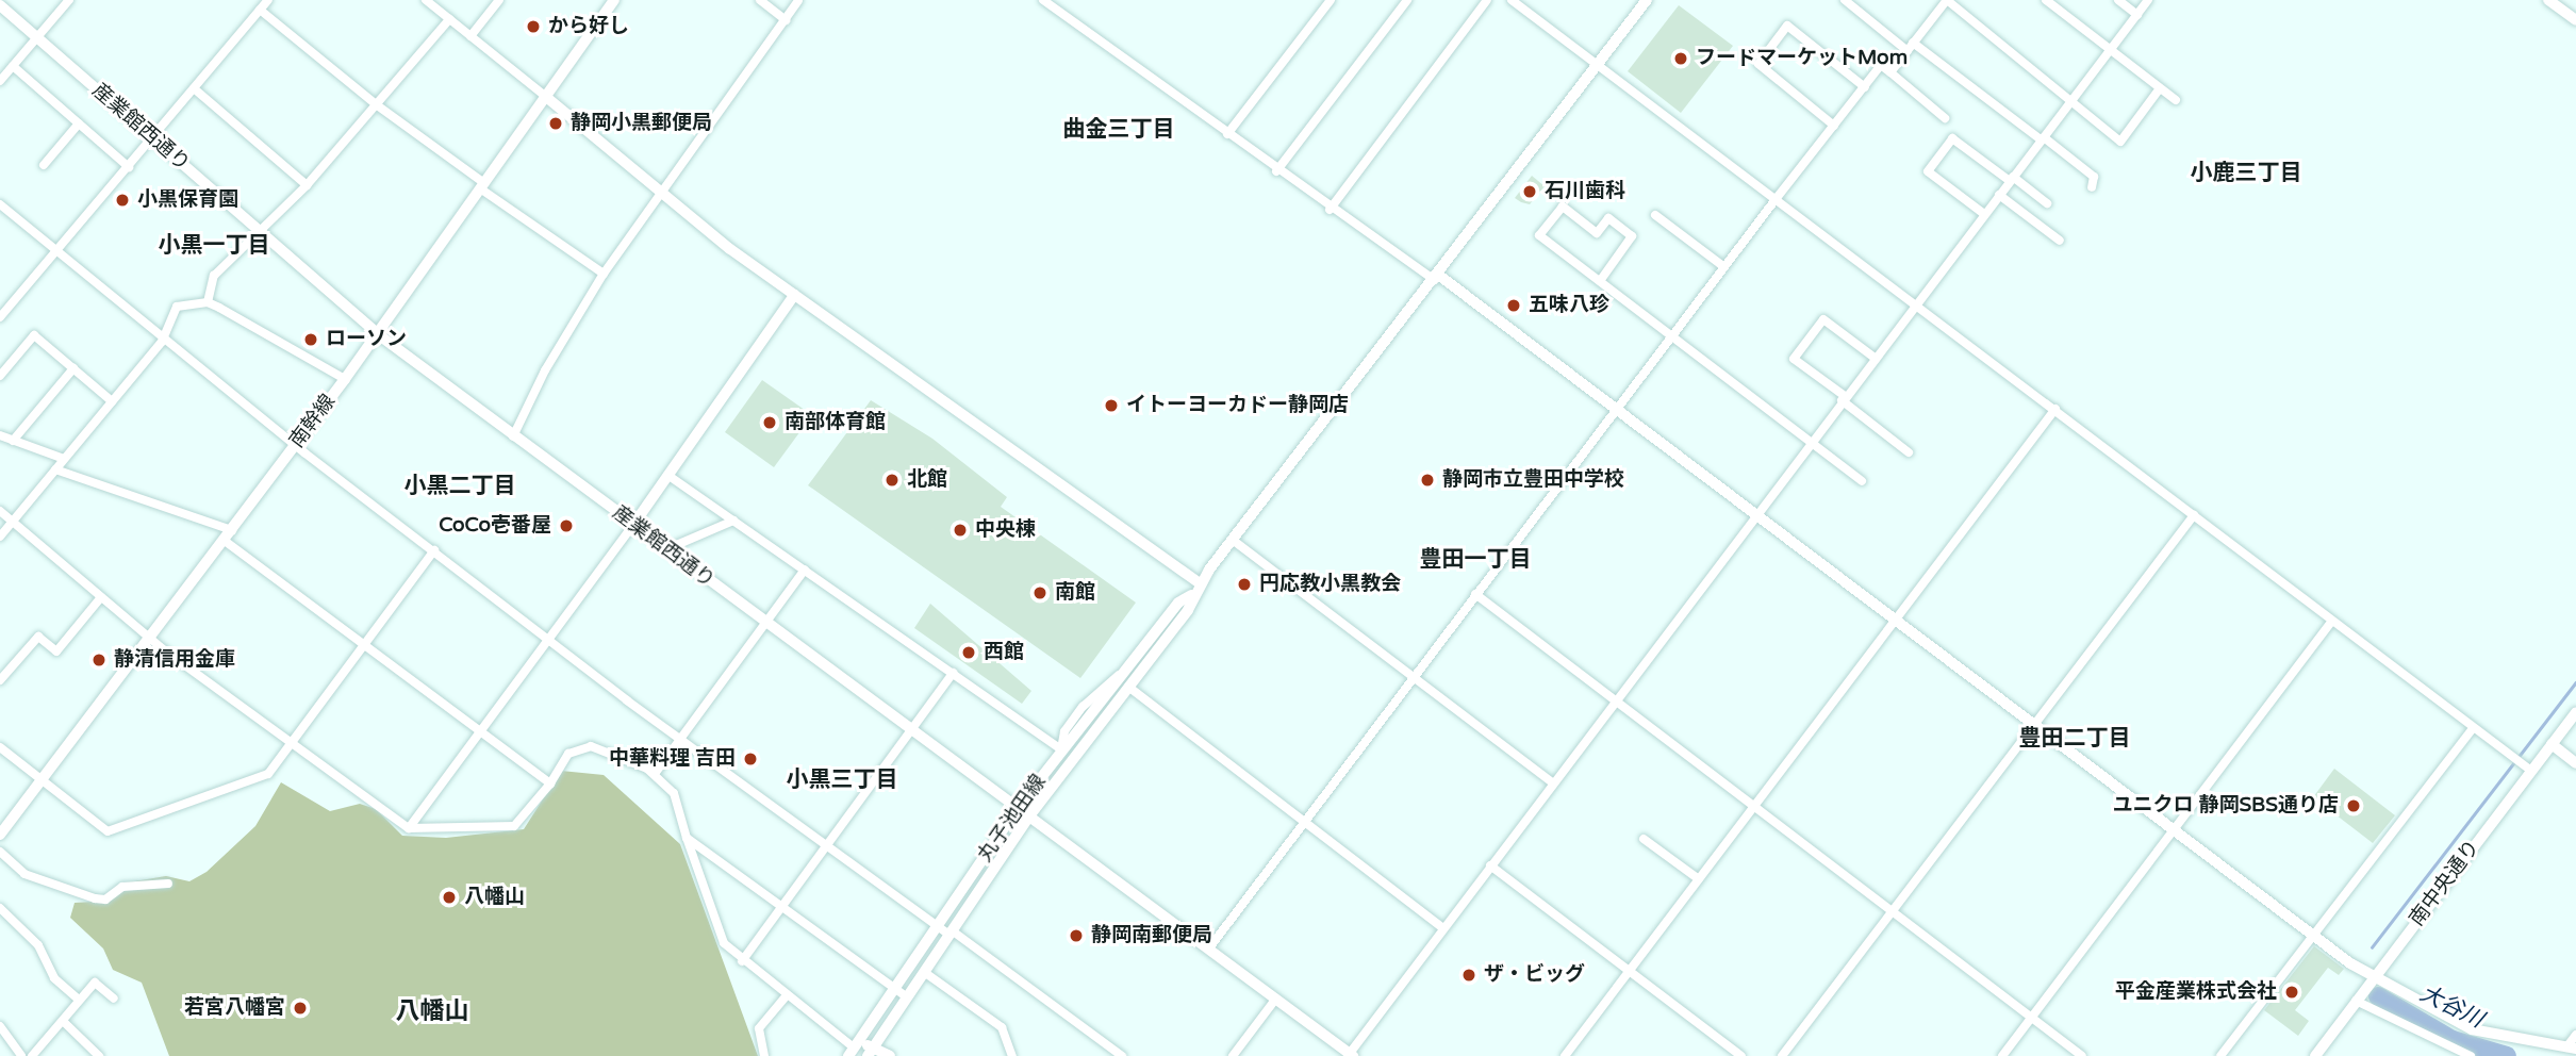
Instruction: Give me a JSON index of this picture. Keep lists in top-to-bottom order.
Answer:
{
  "streets": {
    "street": [
      "産業館西通り",
      "南幹線",
      "丸子池田線",
      "南中央通り"
    ]
  },
  "crossings": [
    ["産業館西通り", "南幹線"],
    ["産業館西通り", "丸子池田線"]
  ],
  "districts": [
    "曲金三丁目",
    "小鹿三丁目",
    "小黒一丁目",
    "小黒二丁目",
    "豊田一丁目",
    "豊田二丁目",
    "小黒三丁目",
    "八幡山"
  ],
  "water": ["大谷川"],
  "places": [
    "から好し",
    "フードマーケットMom",
    "静岡小黒郵便局",
    "石川歯科",
    "小黒保育園",
    "五味八珍",
    "ローソン",
    "イトーヨーカドー静岡店",
    "南部体育館",
    "北館",
    "静岡市立豊田中学校",
    "CoCo壱番屋",
    "中央棟",
    "円応教小黒教会",
    "南館",
    "西館",
    "静清信用金庫",
    "中華料理 吉田",
    "ユニクロ 静岡SBS通り店",
    "八幡山",
    "静岡南郵便局",
    "ザ・ビッグ",
    "平金産業株式会社",
    "若宮八幡宮"
  ]
}
